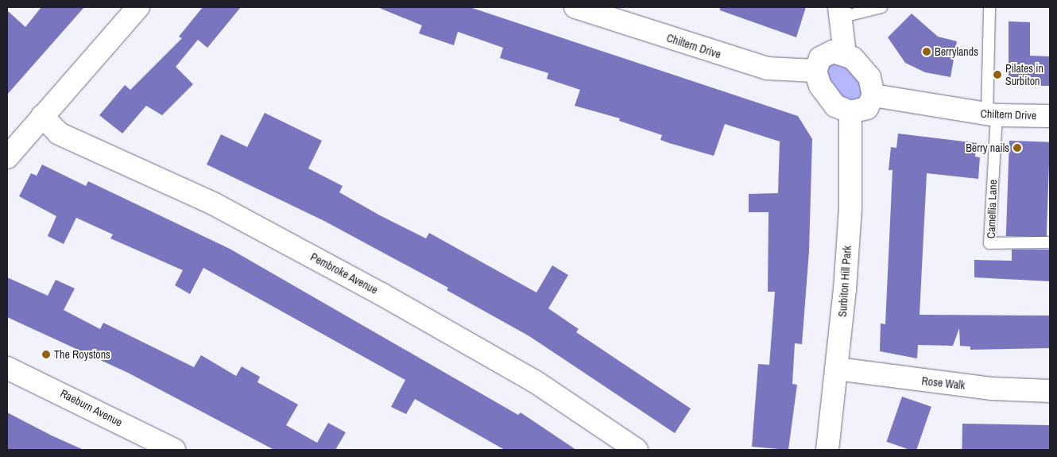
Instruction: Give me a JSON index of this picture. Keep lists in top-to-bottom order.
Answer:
{
  "streets": {
    "street": [
      "Chiltern Drive",
      "Pembroke Avenue",
      "Surbiton Hill Park",
      "Rose Walk",
      "Raeburn Avenue"
    ],
    "lane": ["Camellia Lane"]
  },
  "crossings": [
    ["Chiltern Drive", "Camellia Lane"],
    ["Chiltern Drive", "Surbiton Hill Park"],
    ["Surbiton Hill Park", "Rose Walk"]
  ],
  "places": [
    "Berrylands",
    "Pilates in Surbiton",
    "Berry nails",
    "The Roystons"
  ]
}
